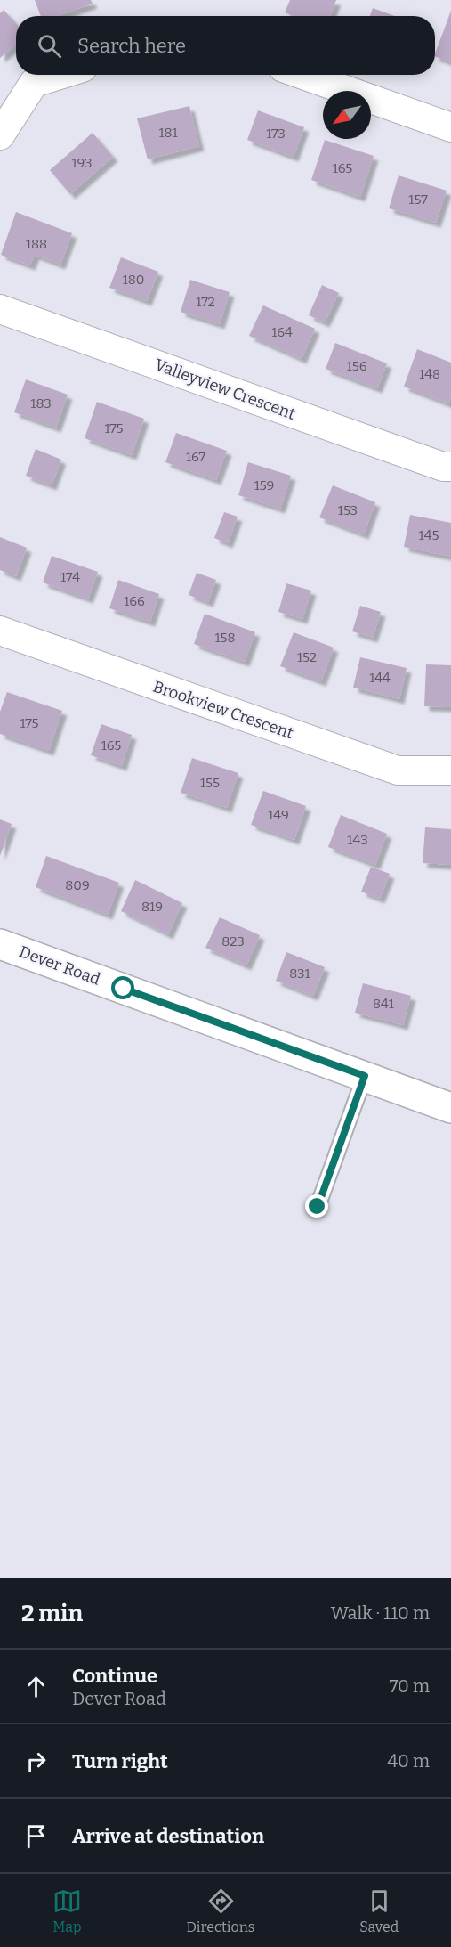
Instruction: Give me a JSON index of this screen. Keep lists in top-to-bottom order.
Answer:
{
  "streets": {
    "main road": ["Dever Road"],
    "street": ["Valleyview Crescent", "Brookview Crescent"]
  },
  "house_numbers": [
    "181",
    "173",
    "193",
    "165",
    "157",
    "188",
    "180",
    "172",
    "164",
    "156",
    "148",
    "183",
    "175",
    "167",
    "159",
    "153",
    "145",
    "174",
    "166",
    "158",
    "152",
    "144",
    "175",
    "165",
    "155",
    "149",
    "143",
    "809",
    "819",
    "823",
    "831",
    "841"
  ],
  "north": "bottom left",
  "page": {
    "search": "Search here",
    "heading": ["2 min", "Walk · 110 m"],
    "list": [
      ["Continue", "Dever Road", "70 m"],
      ["Turn right", "40 m"],
      "Arrive at destination"
    ],
    "nav": ["Map", "Directions", "Saved"]
  }
}
